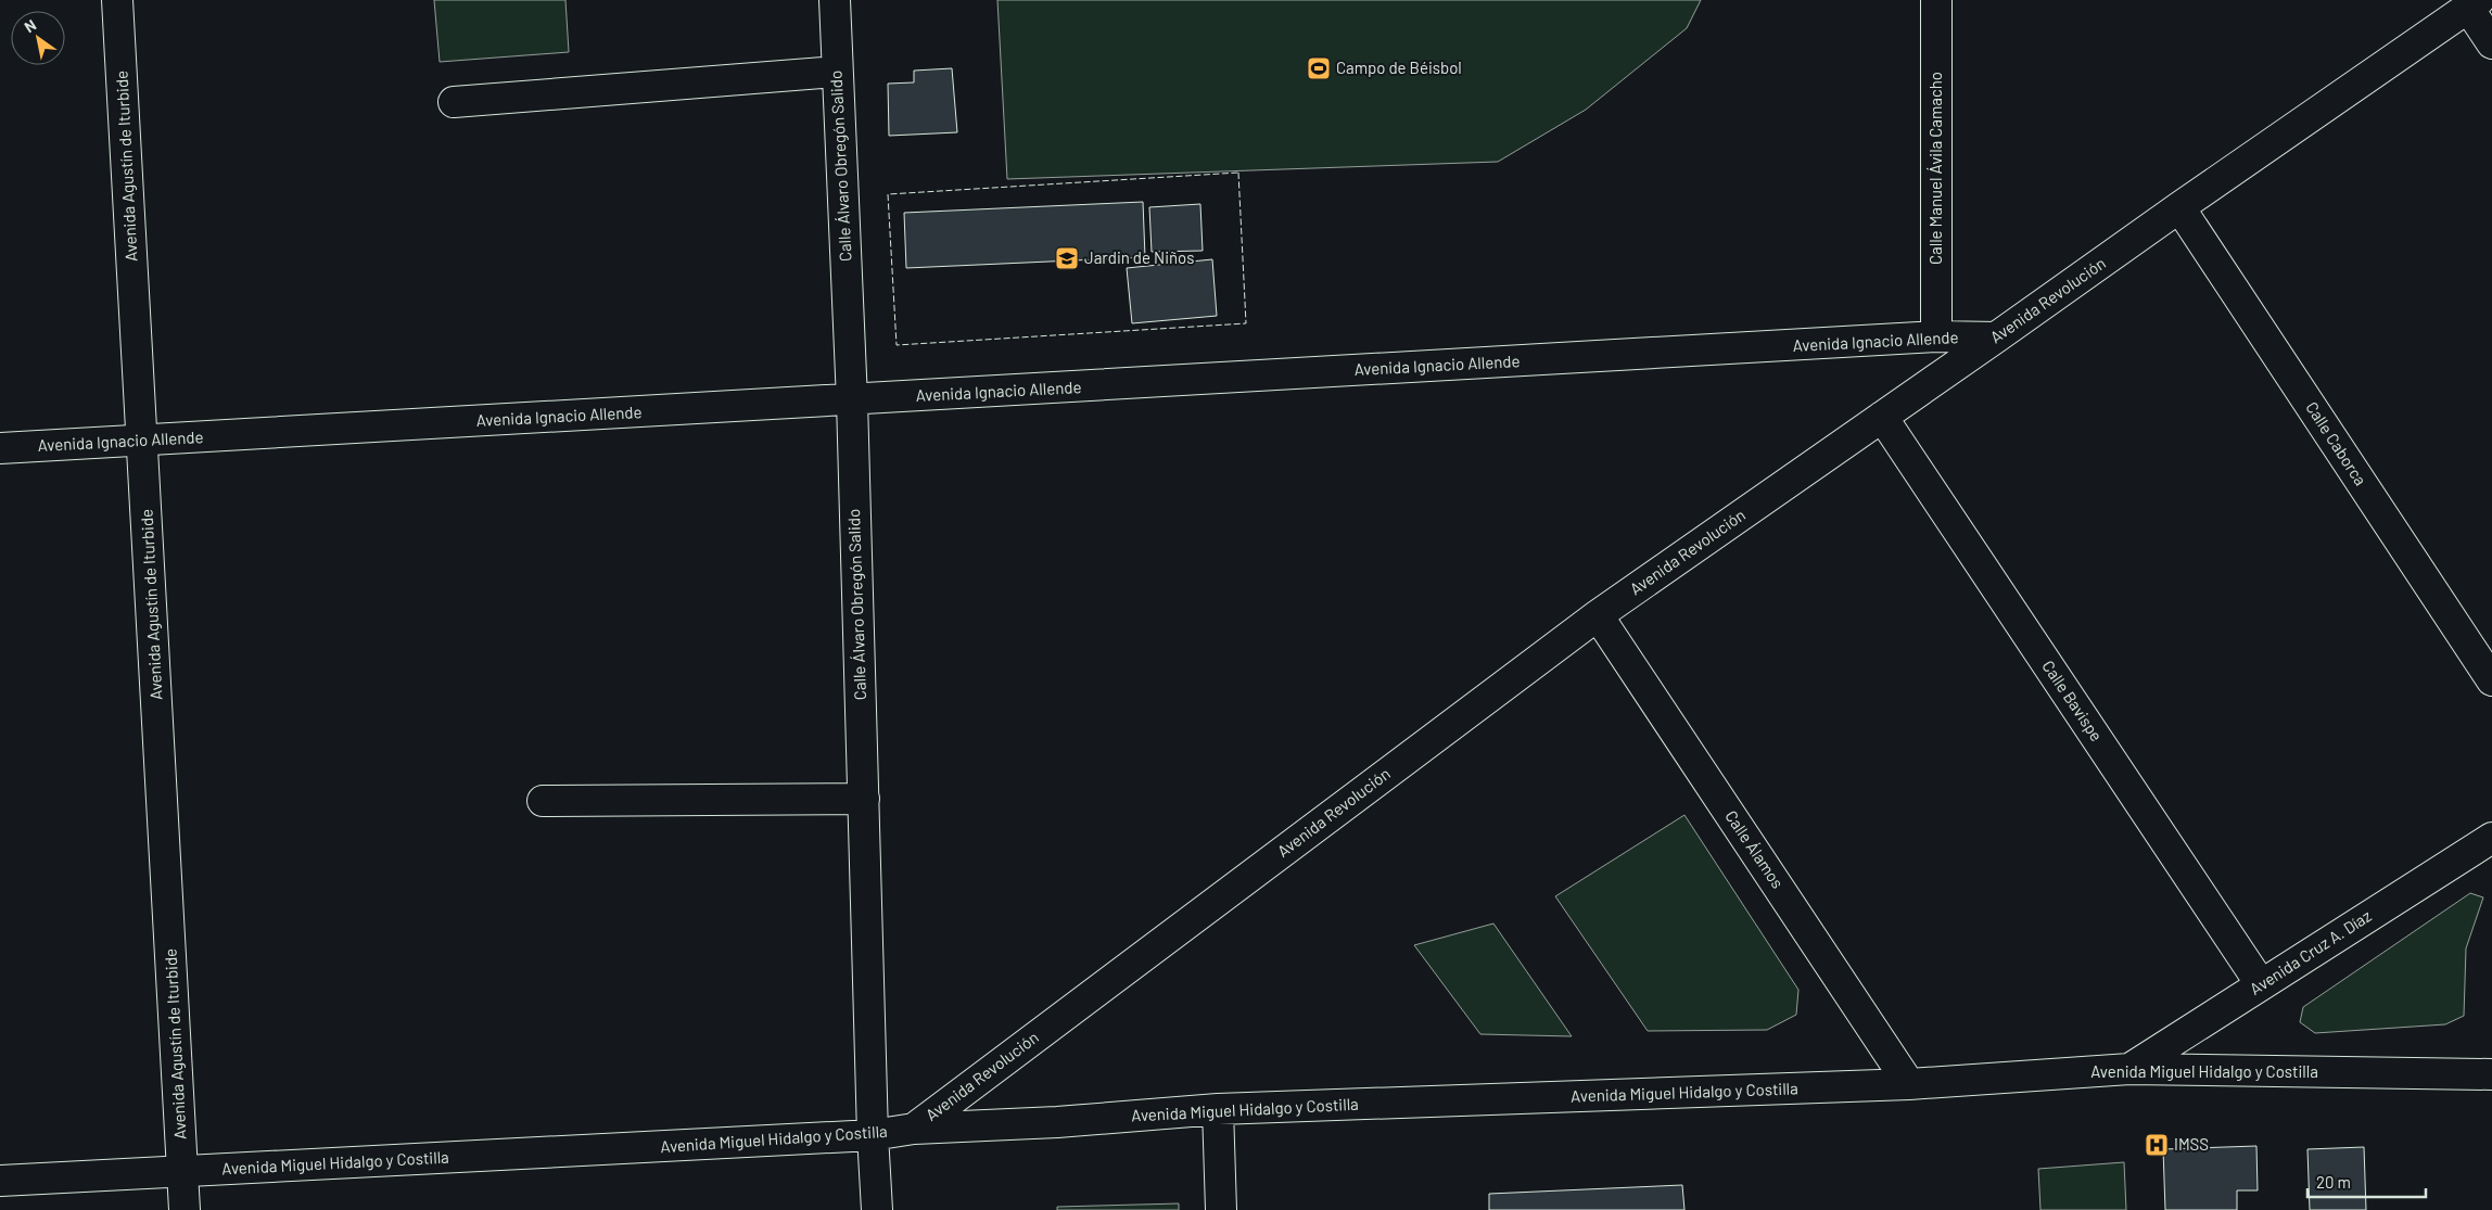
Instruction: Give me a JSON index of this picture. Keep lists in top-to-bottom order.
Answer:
{
  "streets": {
    "street": [
      "Avenida Agustín de Iturbide",
      "Calle Álvaro Obregón Salido",
      "Calle Manuel Ávila Camacho",
      "Avenida Revolución",
      "Avenida Ignacio Allende",
      "Calle Caborca",
      "Calle Bavispe",
      "Calle Álamos",
      "Avenida Cruz A. Díaz",
      "Avenida Miguel Hidalgo y Costilla"
    ]
  },
  "crossings": [
    ["Avenida Agustín de Iturbide", "Avenida Ignacio Allende"],
    ["Avenida Agustín de Iturbide", "Avenida Miguel Hidalgo y Costilla"],
    ["Calle Álvaro Obregón Salido", "Avenida Ignacio Allende"],
    ["Calle Álvaro Obregón Salido", "Avenida Miguel Hidalgo y Costilla"],
    ["Calle Manuel Ávila Camacho", "Avenida Ignacio Allende"],
    ["Avenida Revolución", "Avenida Ignacio Allende"],
    ["Avenida Revolución", "Calle Caborca"],
    ["Avenida Revolución", "Calle Bavispe"],
    ["Avenida Revolución", "Calle Álamos"],
    ["Avenida Revolución", "Avenida Miguel Hidalgo y Costilla"],
    ["Calle Bavispe", "Avenida Cruz A. Díaz"],
    ["Calle Álamos", "Avenida Miguel Hidalgo y Costilla"],
    ["Avenida Cruz A. Díaz", "Avenida Miguel Hidalgo y Costilla"]
  ],
  "places": {
    "sports": ["Campo de Béisbol"],
    "school or university": ["Jardin de Niños"],
    "hospital": ["IMSS"]
  },
  "scale_bar": "20 m",
  "north": "top left"
}
